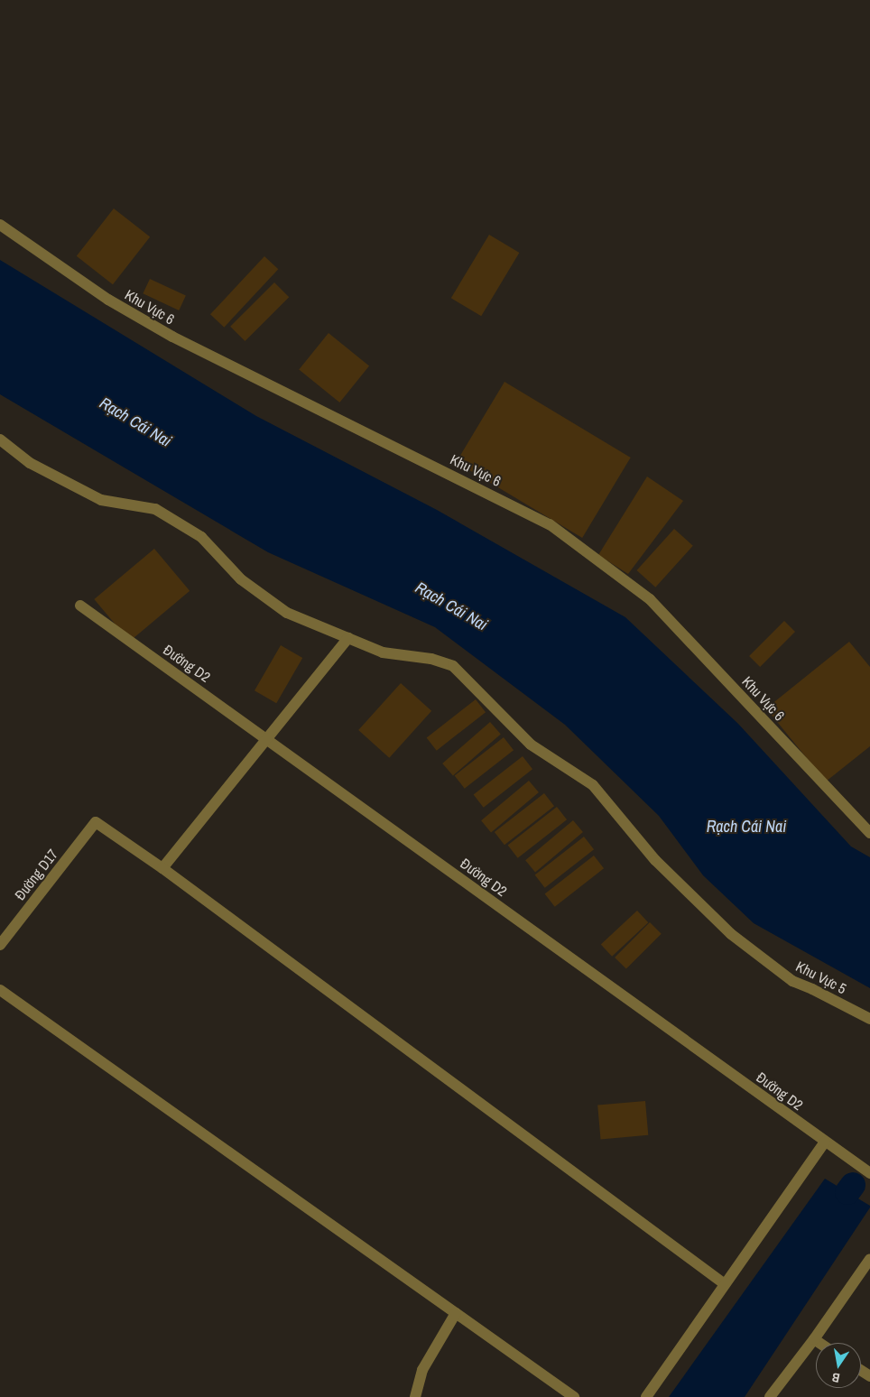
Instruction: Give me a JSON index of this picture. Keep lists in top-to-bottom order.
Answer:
{
  "streets": {
    "street": [
      "Khu Vực 6",
      "Đường D2",
      "Đường D17",
      "Khu Vực 5"
    ]
  },
  "water": ["Rạch Cái Nai"],
  "north": "bottom"
}
